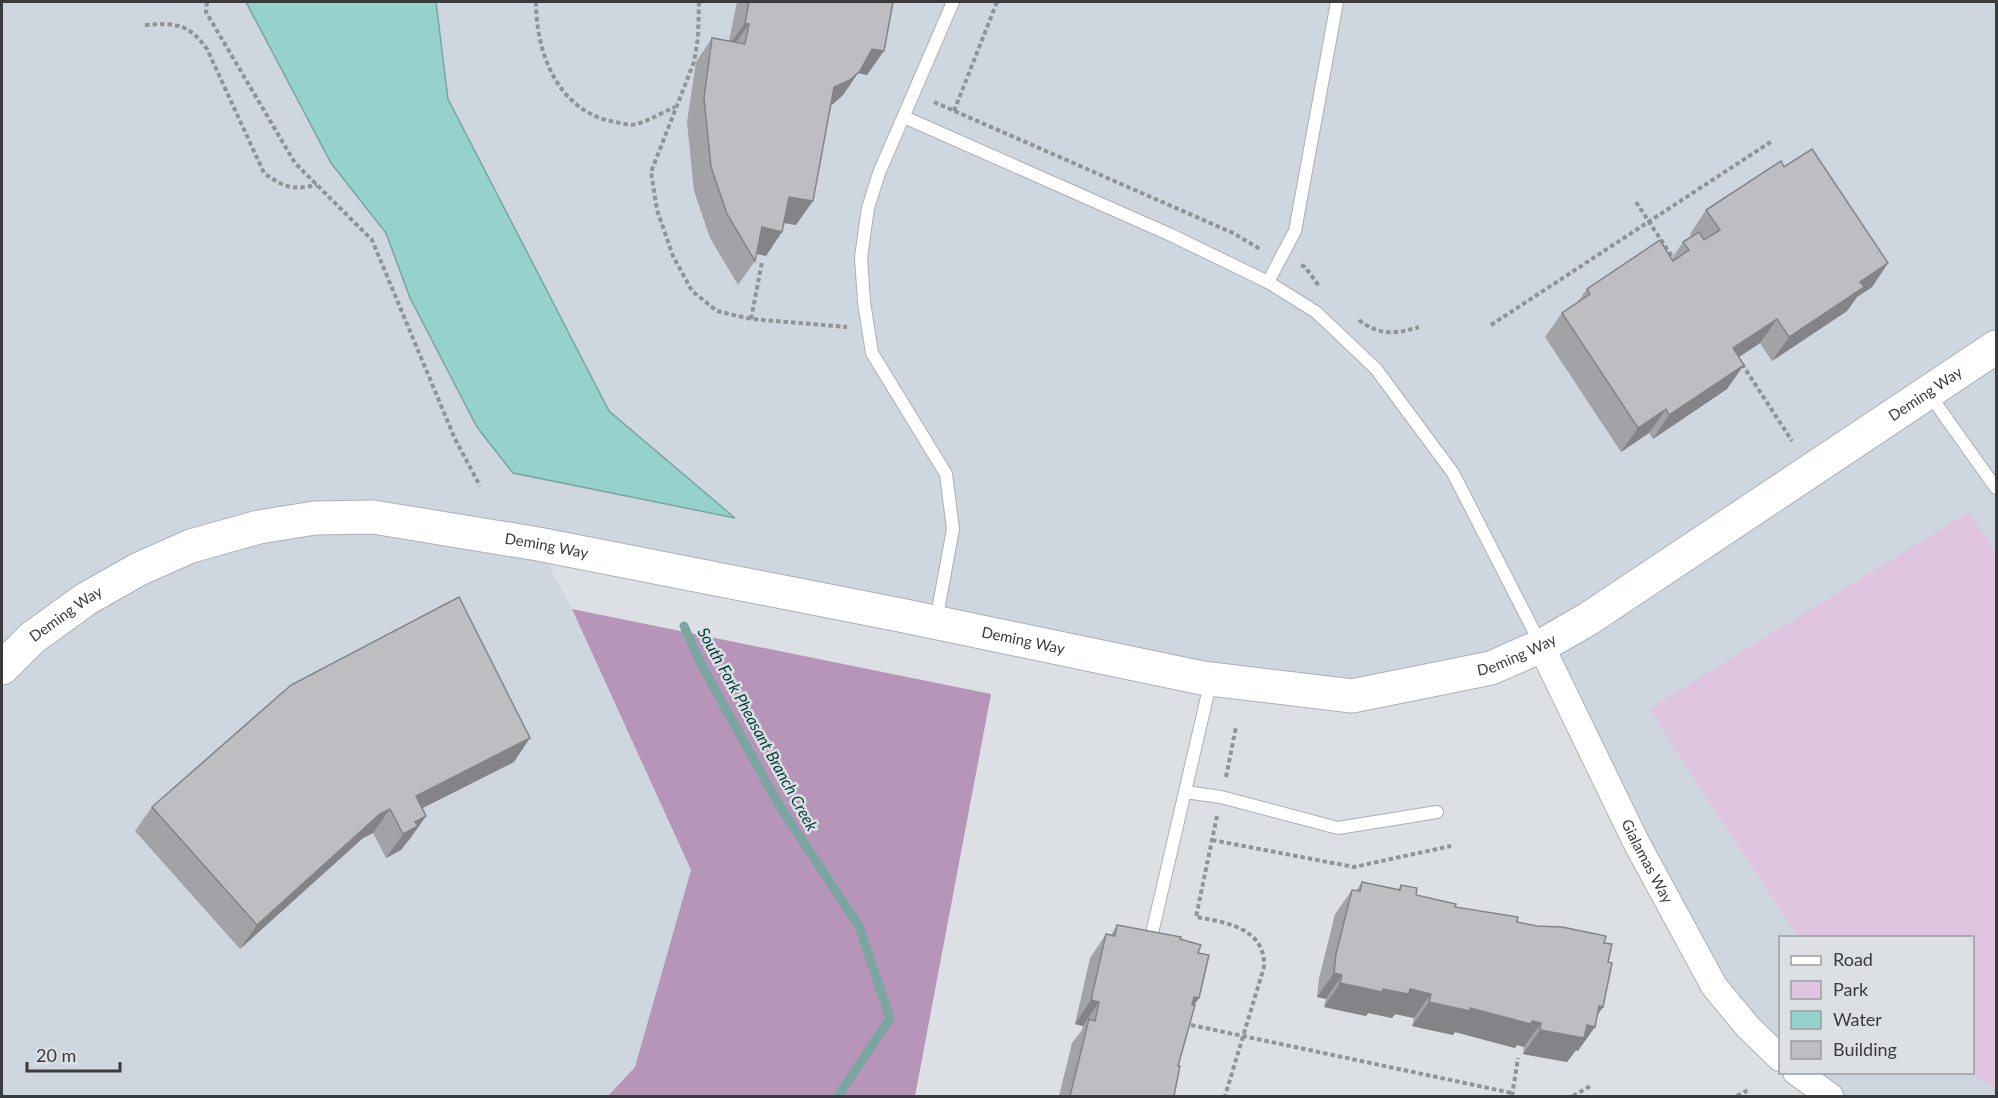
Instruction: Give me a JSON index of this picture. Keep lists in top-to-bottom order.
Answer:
{
  "streets": {
    "street": ["Deming Way", "Gialamas Way"]
  },
  "crossings": [
    ["Deming Way", "Gialamas Way"]
  ],
  "water": ["South Fork Pheasant Branch Creek"],
  "legend": [
    "Road",
    "Park",
    "Water",
    "Building"
  ],
  "scale_bar": "20 m"
}
